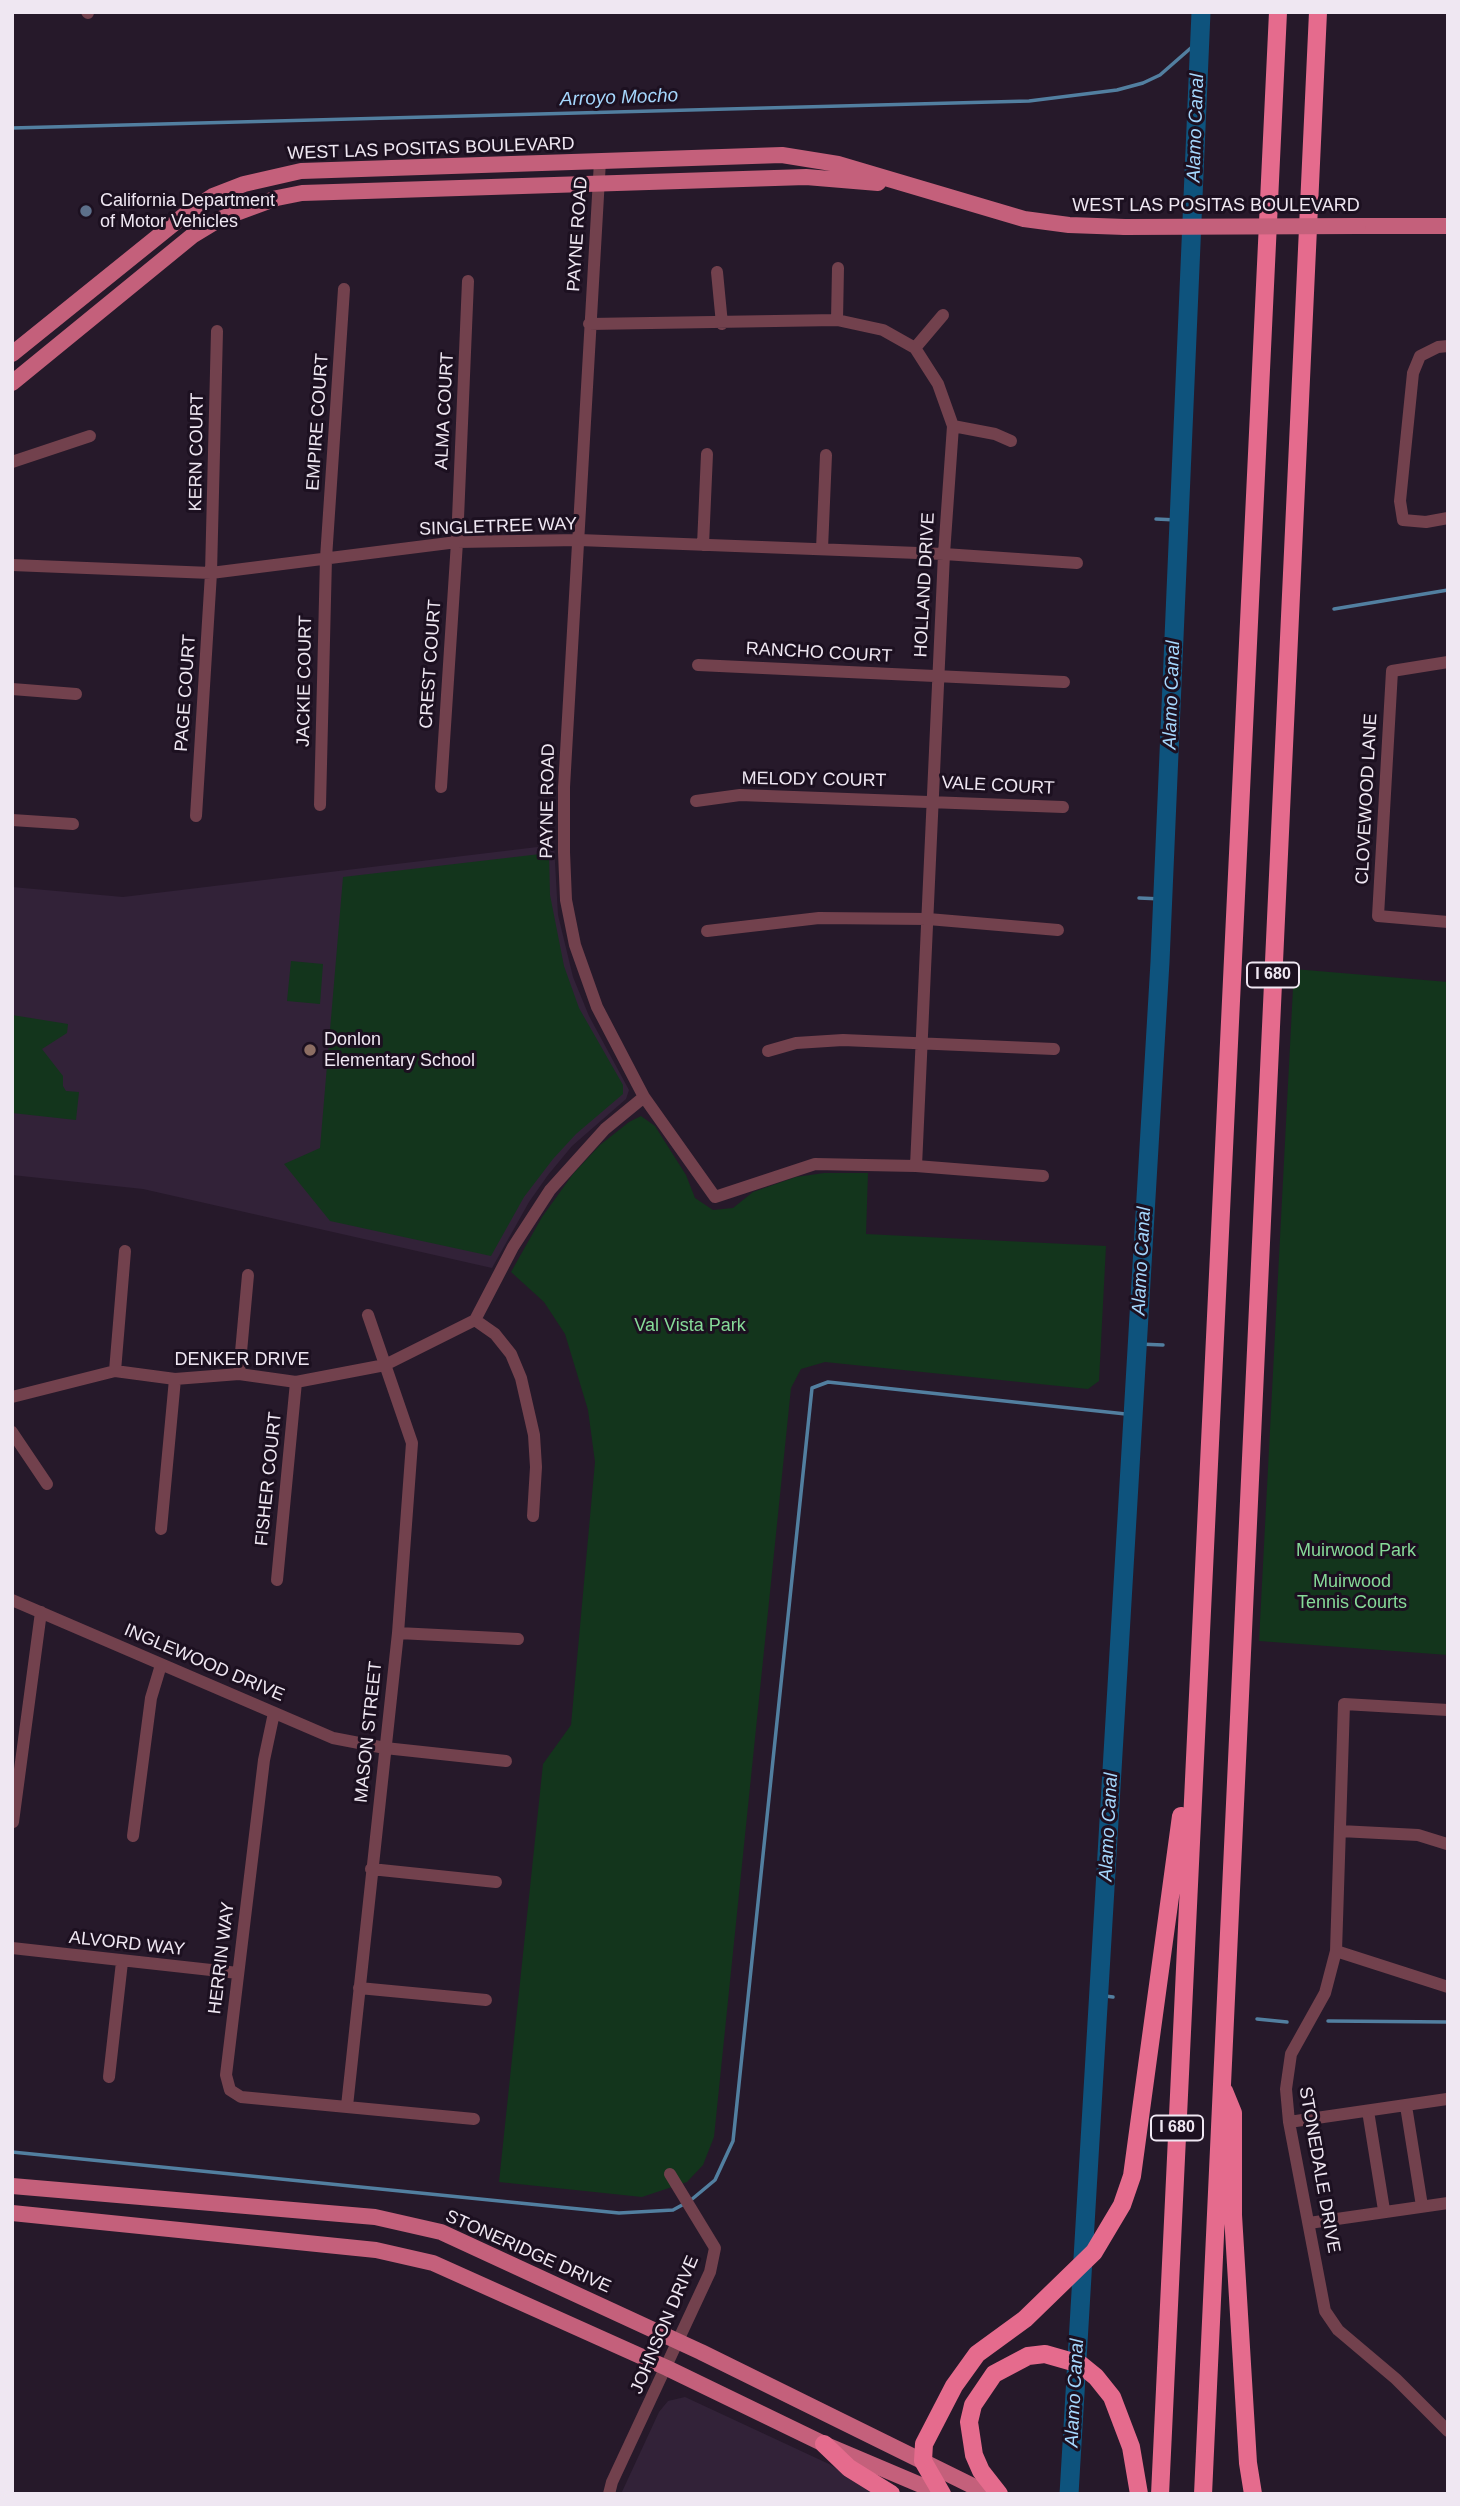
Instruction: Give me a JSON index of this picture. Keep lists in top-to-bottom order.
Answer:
{
  "streets": {
    "highway": ["I 680"],
    "main road": ["WEST LAS POSITAS BOULEVARD", "STONERIDGE DRIVE"],
    "street": [
      "PAYNE ROAD",
      "ALMA COURT",
      "EMPIRE COURT",
      "KERN COURT",
      "SINGLETREE WAY",
      "HOLLAND DRIVE",
      "RANCHO COURT",
      "CREST COURT",
      "JACKIE COURT",
      "PAGE COURT",
      "MELODY COURT",
      "VALE COURT",
      "CLOVEWOOD LANE",
      "DENKER DRIVE",
      "FISHER COURT",
      "INGLEWOOD DRIVE",
      "MASON STREET",
      "ALVORD WAY",
      "HERRIN WAY",
      "STONEDALE DRIVE",
      "JOHNSON DRIVE"
    ]
  },
  "crossings": [
    ["WEST LAS POSITAS BOULEVARD", "PAYNE ROAD"],
    ["PAYNE ROAD", "SINGLETREE WAY"],
    ["PAYNE ROAD", "HOLLAND DRIVE"],
    ["ALMA COURT", "SINGLETREE WAY"],
    ["ALMA COURT", "CREST COURT"],
    ["EMPIRE COURT", "SINGLETREE WAY"],
    ["EMPIRE COURT", "JACKIE COURT"],
    ["KERN COURT", "SINGLETREE WAY"],
    ["KERN COURT", "PAGE COURT"],
    ["SINGLETREE WAY", "HOLLAND DRIVE"],
    ["SINGLETREE WAY", "CREST COURT"],
    ["SINGLETREE WAY", "JACKIE COURT"],
    ["SINGLETREE WAY", "PAGE COURT"],
    ["HOLLAND DRIVE", "RANCHO COURT"],
    ["HOLLAND DRIVE", "MELODY COURT"],
    ["HOLLAND DRIVE", "VALE COURT"],
    ["MELODY COURT", "VALE COURT"],
    ["DENKER DRIVE", "FISHER COURT"],
    ["DENKER DRIVE", "MASON STREET"],
    ["INGLEWOOD DRIVE", "MASON STREET"],
    ["INGLEWOOD DRIVE", "HERRIN WAY"],
    ["MASON STREET", "HERRIN WAY"],
    ["ALVORD WAY", "HERRIN WAY"],
    ["STONERIDGE DRIVE", "JOHNSON DRIVE"]
  ],
  "water": ["Arroyo Mocho", "Alamo Canal"],
  "parks": ["Val Vista Park", "Muirwood Park", "Muirwood Tennis Courts"],
  "places": ["California Department of Motor Vehicles", "Donlon Elementary School"]
}
